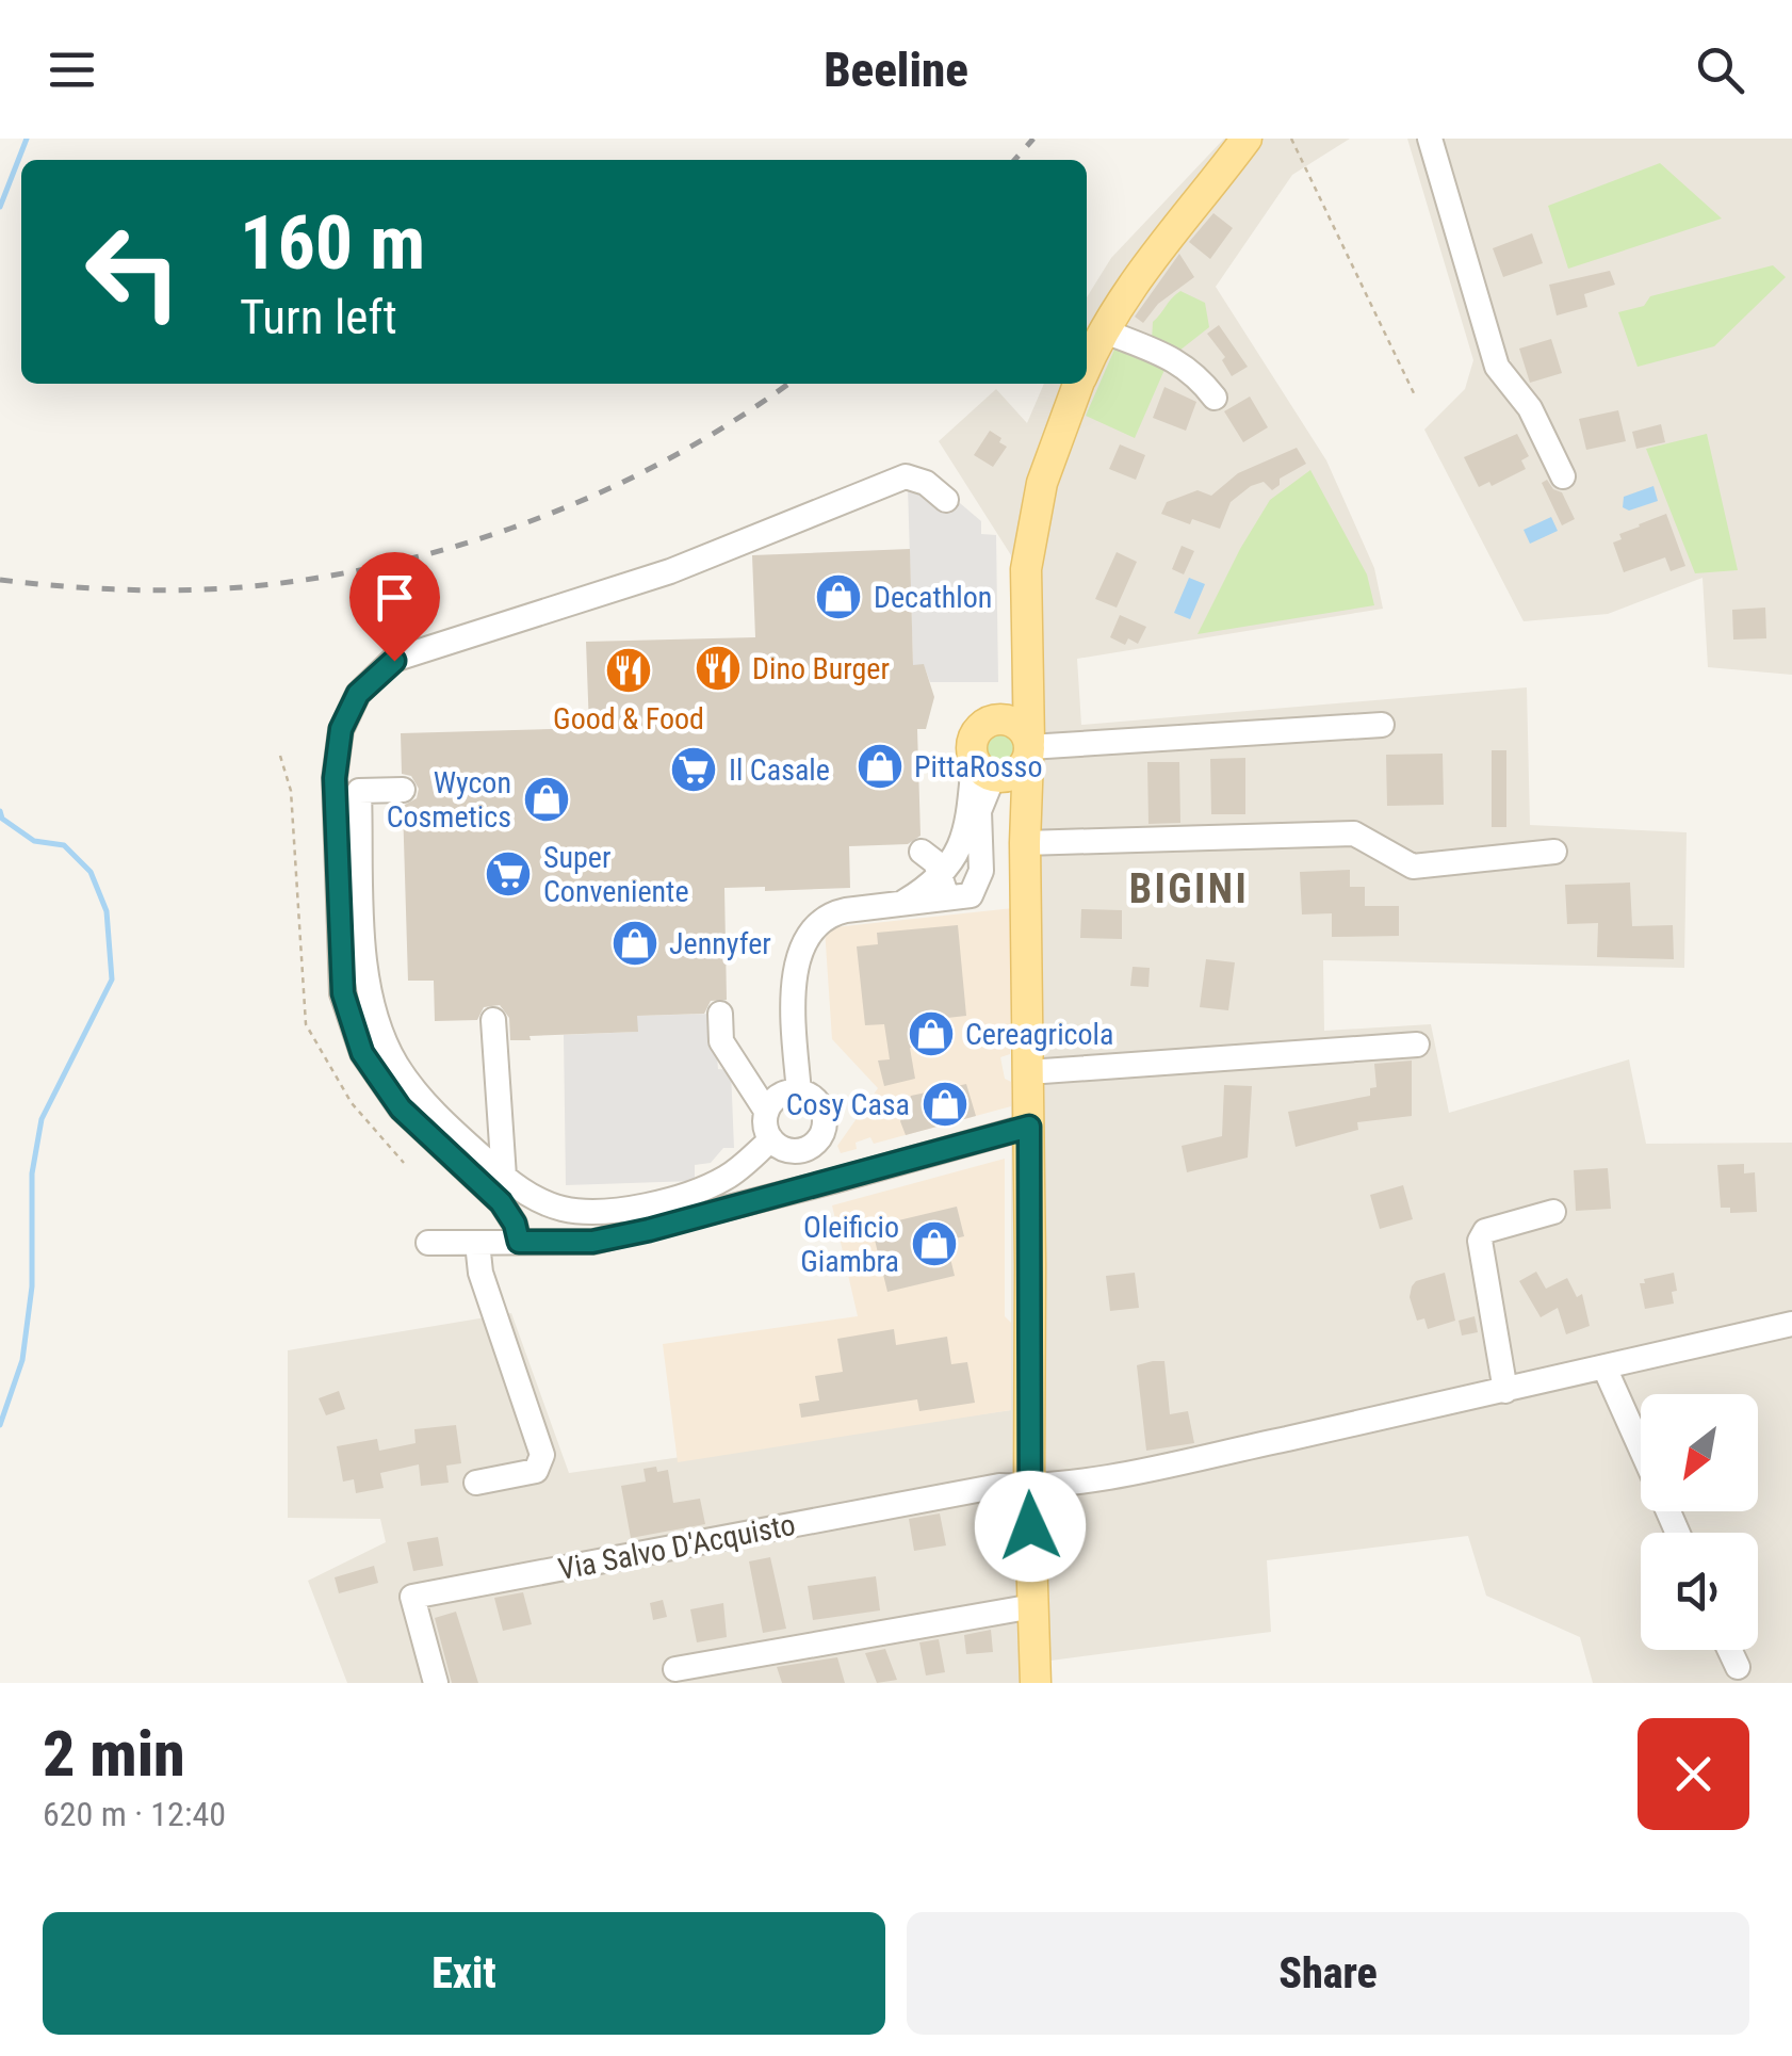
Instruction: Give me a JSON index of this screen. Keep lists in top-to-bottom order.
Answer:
{
  "streets": {
    "street": ["Via Salvo D'Acquisto"]
  },
  "districts": ["BIGINI"],
  "places": {
    "shop": [
      "Decathlon",
      "PittaRosso",
      "Wycon Cosmetics",
      "Jennyfer",
      "Cereagricola",
      "Cosy Casa",
      "Oleificio Giambra"
    ],
    "restaurant": ["Dino Burger", "Good & Food"],
    "supermarket": ["Il Casale", "Super Conveniente"]
  },
  "north": "bottom left",
  "page": {
    "header": "Beeline",
    "turn": ["160 m", "Turn left"],
    "heading": ["2 min", "620 m · 12:40"],
    "buttons": ["Exit", "Share"]
  }
}
